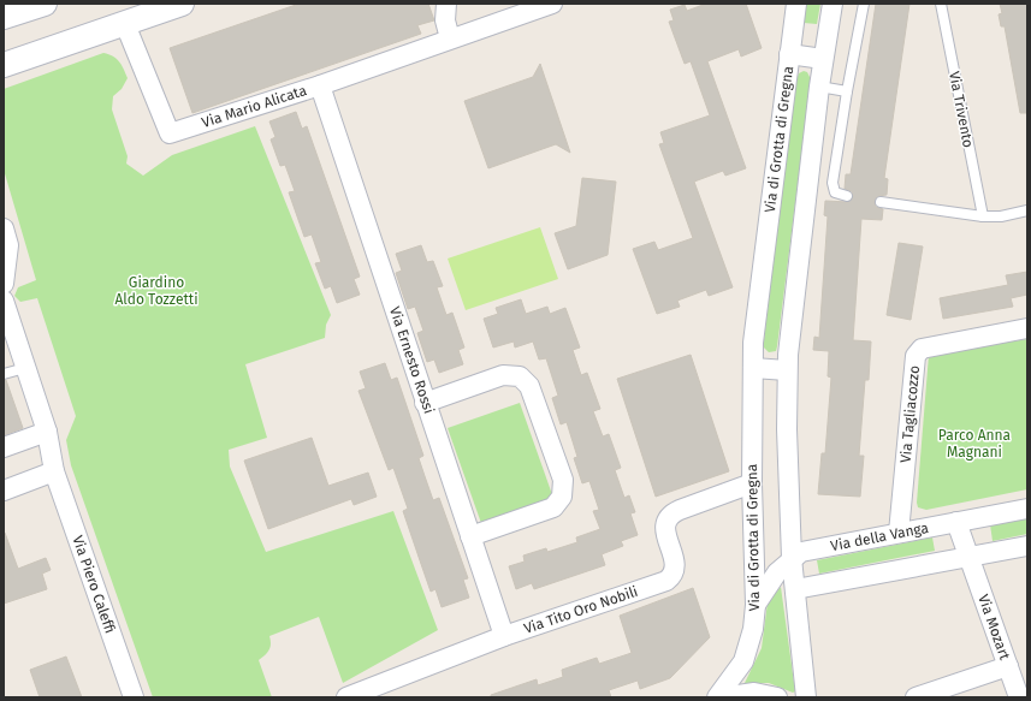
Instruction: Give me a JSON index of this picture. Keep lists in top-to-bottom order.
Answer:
{
  "streets": {
    "street": [
      "Via Mario Alicata",
      "Via di Grotta di Gregna",
      "Via Ernesto Rossi",
      "Via Tagliacozzo",
      "Via della Vanga",
      "Via Piero Caleffi",
      "Via Tito Oro Nobili",
      "Via Mozart"
    ],
    "lane": ["Via Trivento"]
  },
  "crossings": [
    ["Via Mario Alicata", "Via Ernesto Rossi"],
    ["Via di Grotta di Gregna", "Via della Vanga"],
    ["Via di Grotta di Gregna", "Via Tito Oro Nobili"],
    ["Via Ernesto Rossi", "Via Tito Oro Nobili"],
    ["Via Tagliacozzo", "Via della Vanga"],
    ["Via della Vanga", "Via Mozart"]
  ],
  "parks": ["Giardino Aldo Tozzetti", "Parco Anna Magnani"]
}
